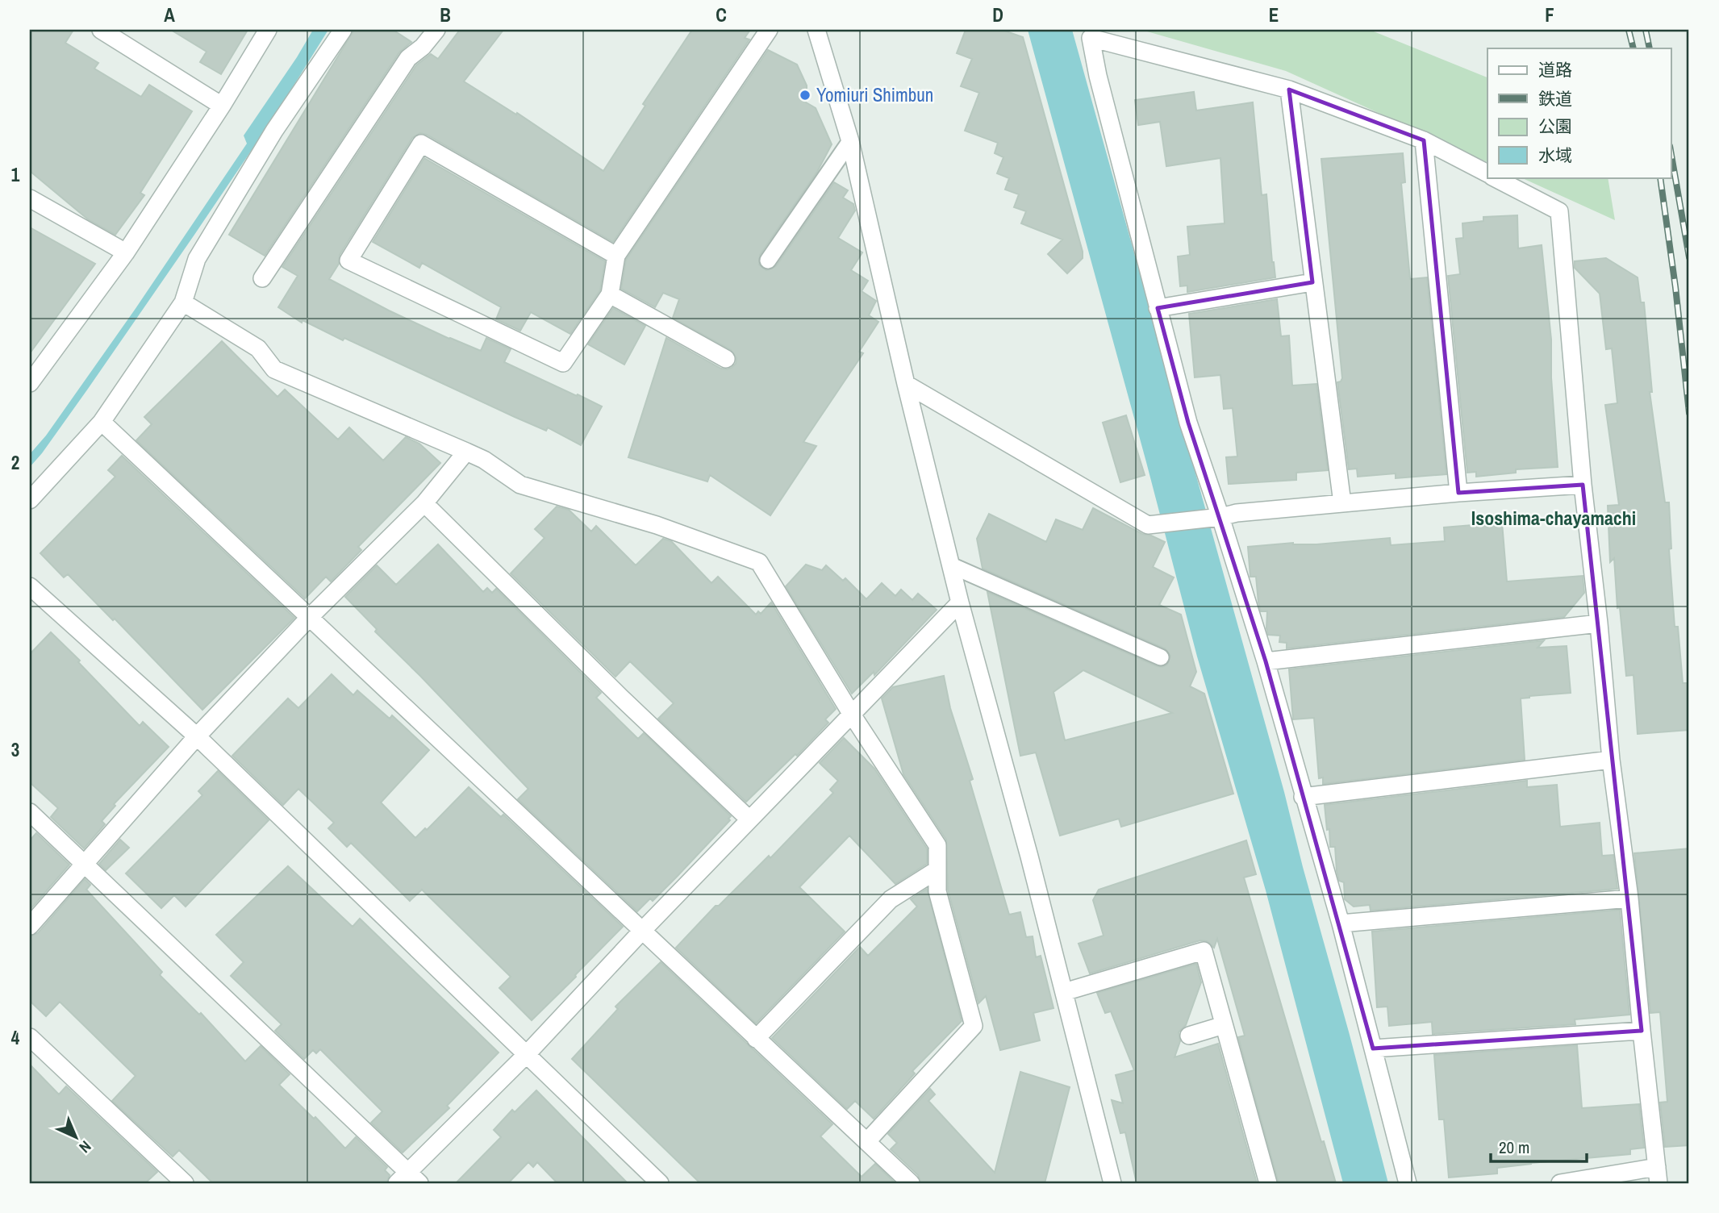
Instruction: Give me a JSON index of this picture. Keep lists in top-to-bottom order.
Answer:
{
  "districts": ["Isoshima-chayamachi"],
  "places": ["Yomiuri Shimbun"],
  "legend": [
    "道路",
    "鉄道",
    "公園",
    "水域"
  ],
  "scale_bar": "20 m",
  "north": "bottom right",
  "grid": {
    "columns": [
      "A",
      "B",
      "C",
      "D",
      "E",
      "F"
    ],
    "rows": [
      "1",
      "2",
      "3",
      "4"
    ]
  }
}
